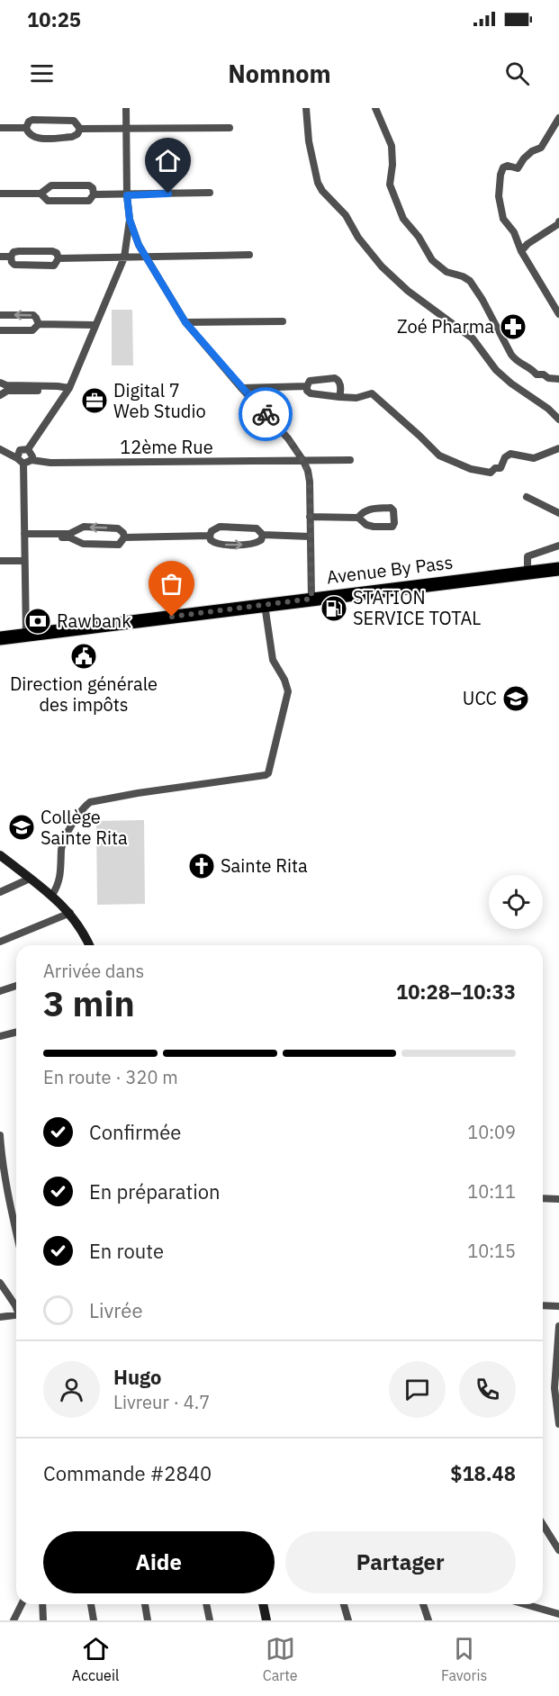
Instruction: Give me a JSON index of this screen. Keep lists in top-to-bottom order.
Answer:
{
  "streets": {
    "highway": ["Avenue By Pass"],
    "street": ["12ème Rue"]
  },
  "places": {
    "pharmacy": ["Zoé Pharma"],
    "office": ["Digital 7 Web Studio"],
    "fuel station": ["STATION SERVICE TOTAL"],
    "bank": ["Rawbank"],
    "public building": ["Direction générale des impôts"],
    "school or university": ["UCC", "Collège Sainte Rita"],
    "church": ["Sainte Rita"]
  },
  "page": {
    "status": "10:25",
    "header": "Nomnom",
    "heading": ["3 min", "Arrivée dans", "10:28–10:33"],
    "panel": [
      "Hugo",
      "Livreur · 4.7",
      "Commande #2840",
      "$18.48"
    ],
    "bar": "En route · 320 m",
    "list": [
      ["Confirmée", "10:09"],
      ["En préparation", "10:11"],
      ["En route", "10:15"],
      "Livrée"
    ],
    "buttons": ["Aide", "Partager"],
    "tabs": ["Accueil", "Carte", "Favoris"]
  }
}
